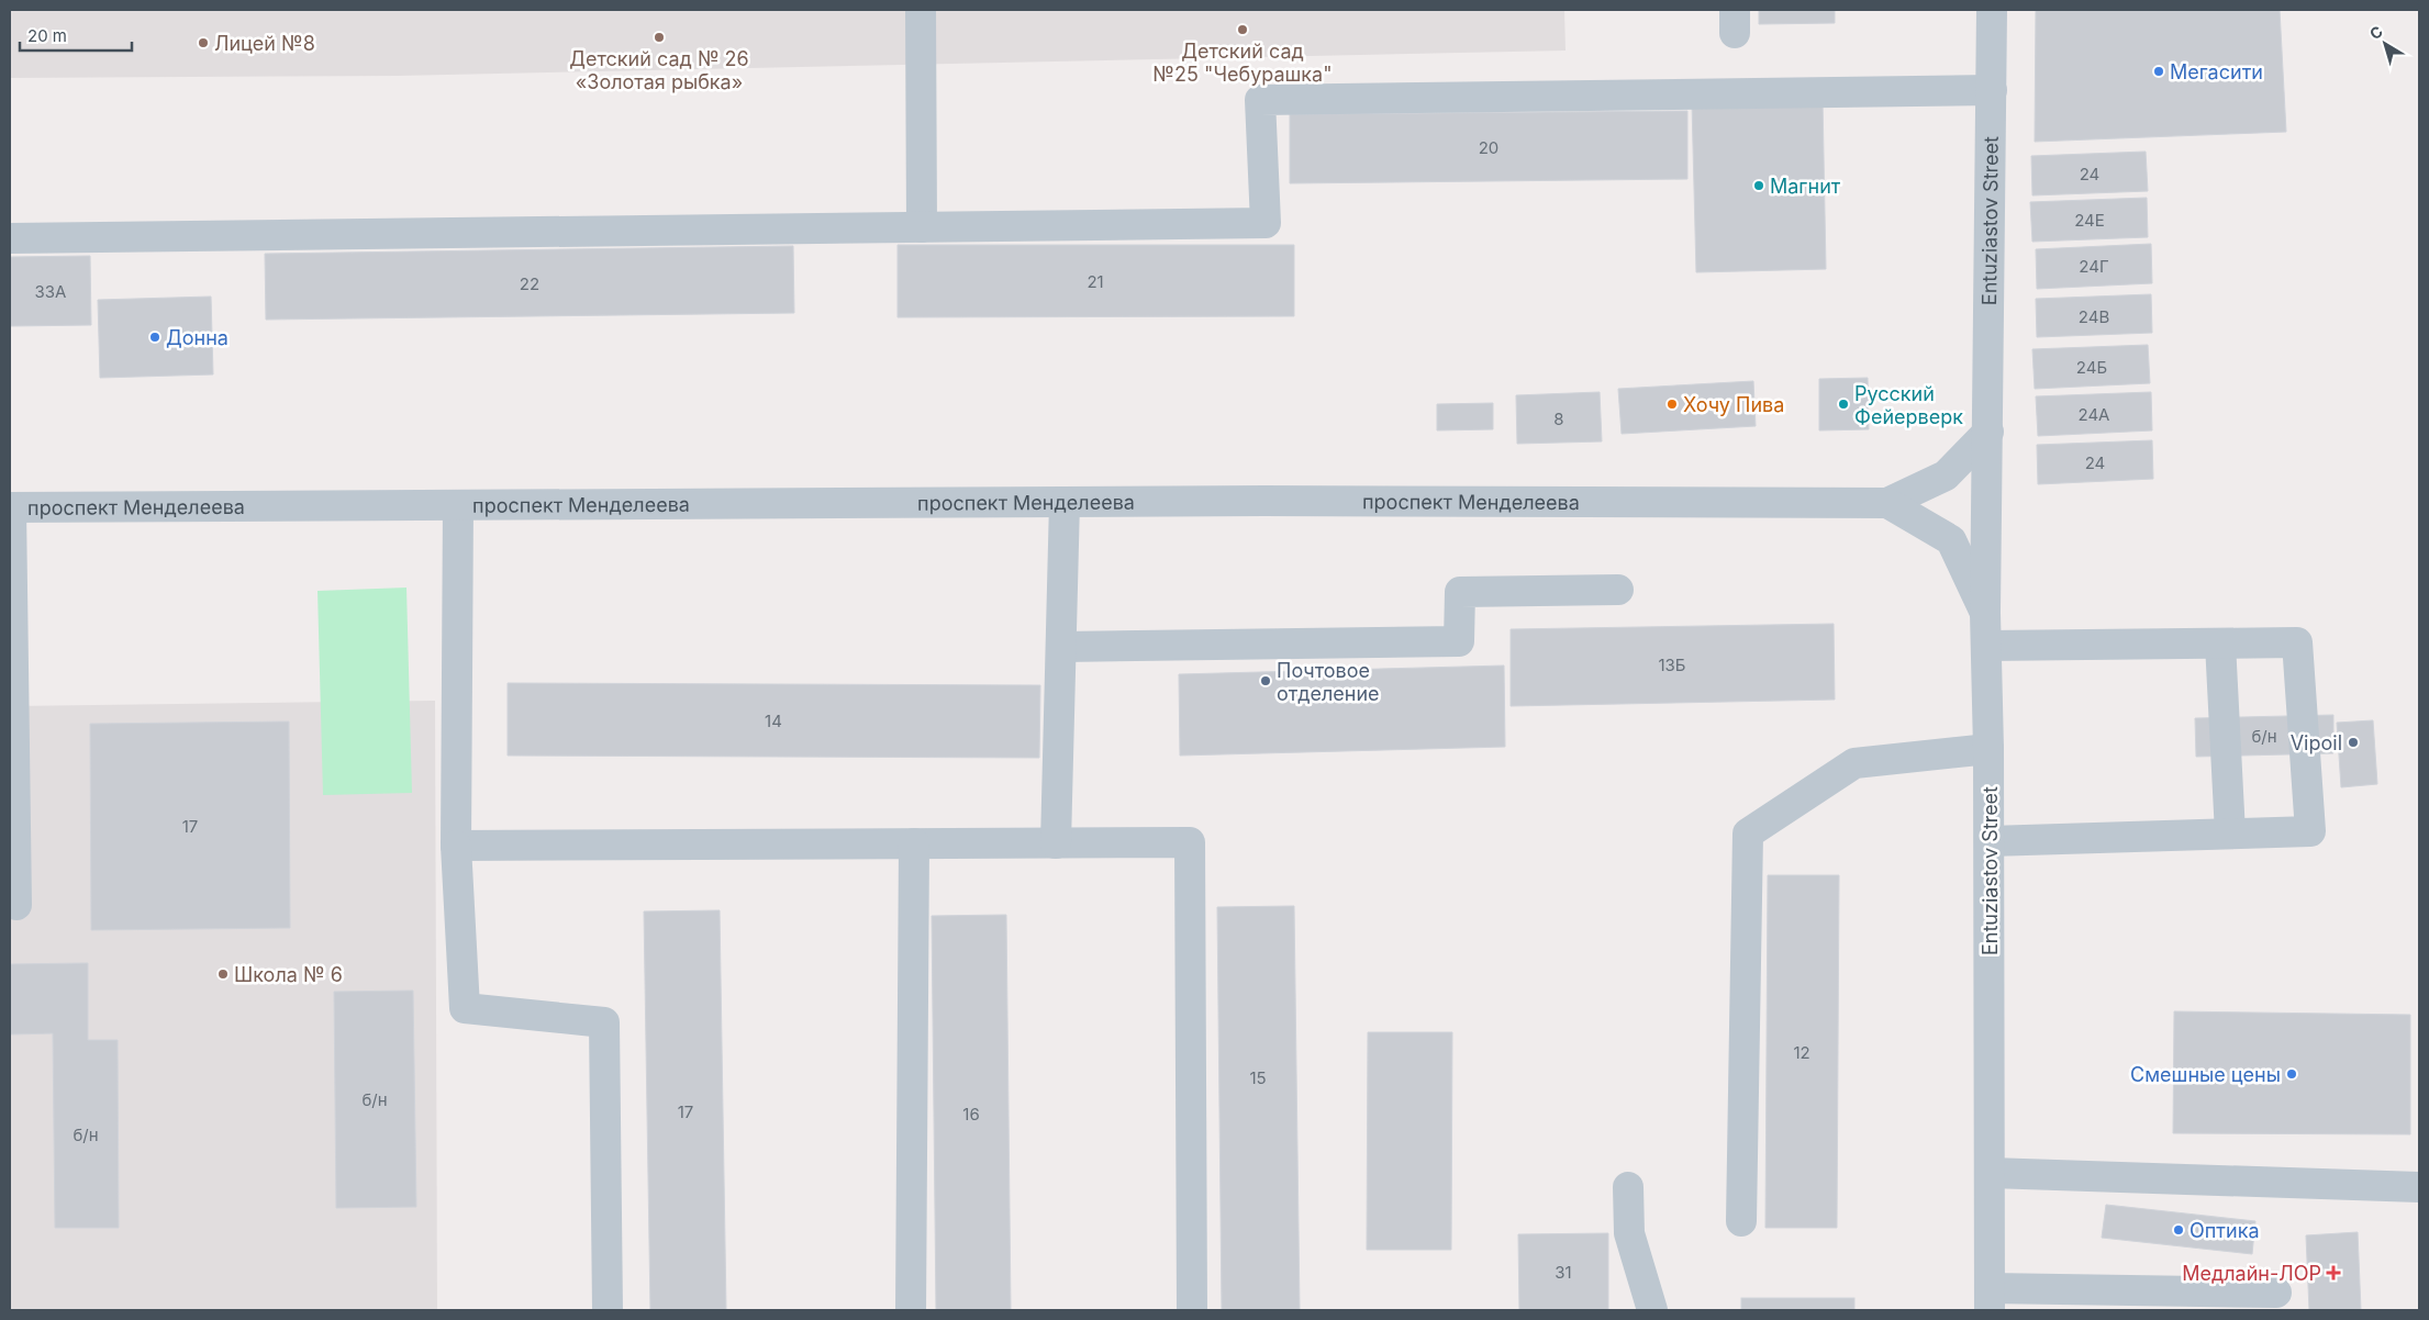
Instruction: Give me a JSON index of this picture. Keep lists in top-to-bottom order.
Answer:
{
  "streets": {
    "street": ["Entuziastov Street", "проспект Менделеева"]
  },
  "places": {
    "other": [
      "Детский сад №25 \"Чебурашка\"",
      "Детский сад № 26 «Золотая рыбка»",
      "Лицей №8",
      "Мегасити",
      "Магнит",
      "Донна",
      "Хочу Пива",
      "Русский Фейерверк",
      "Почтовое отделение",
      "Vipoil",
      "Школа № 6",
      "Смешные цены",
      "Оптика"
    ],
    "health": ["Медлайн-ЛОР"]
  },
  "house_numbers": [
    "20",
    "24",
    "24Е",
    "24Г",
    "21",
    "22",
    "33А",
    "24В",
    "24Б",
    "24А",
    "8",
    "24",
    "13Б",
    "14",
    "б/н",
    "17",
    "12",
    "15",
    "б/н",
    "17",
    "16",
    "б/н",
    "31"
  ],
  "scale_bar": "20 m",
  "north": "top left"
}
